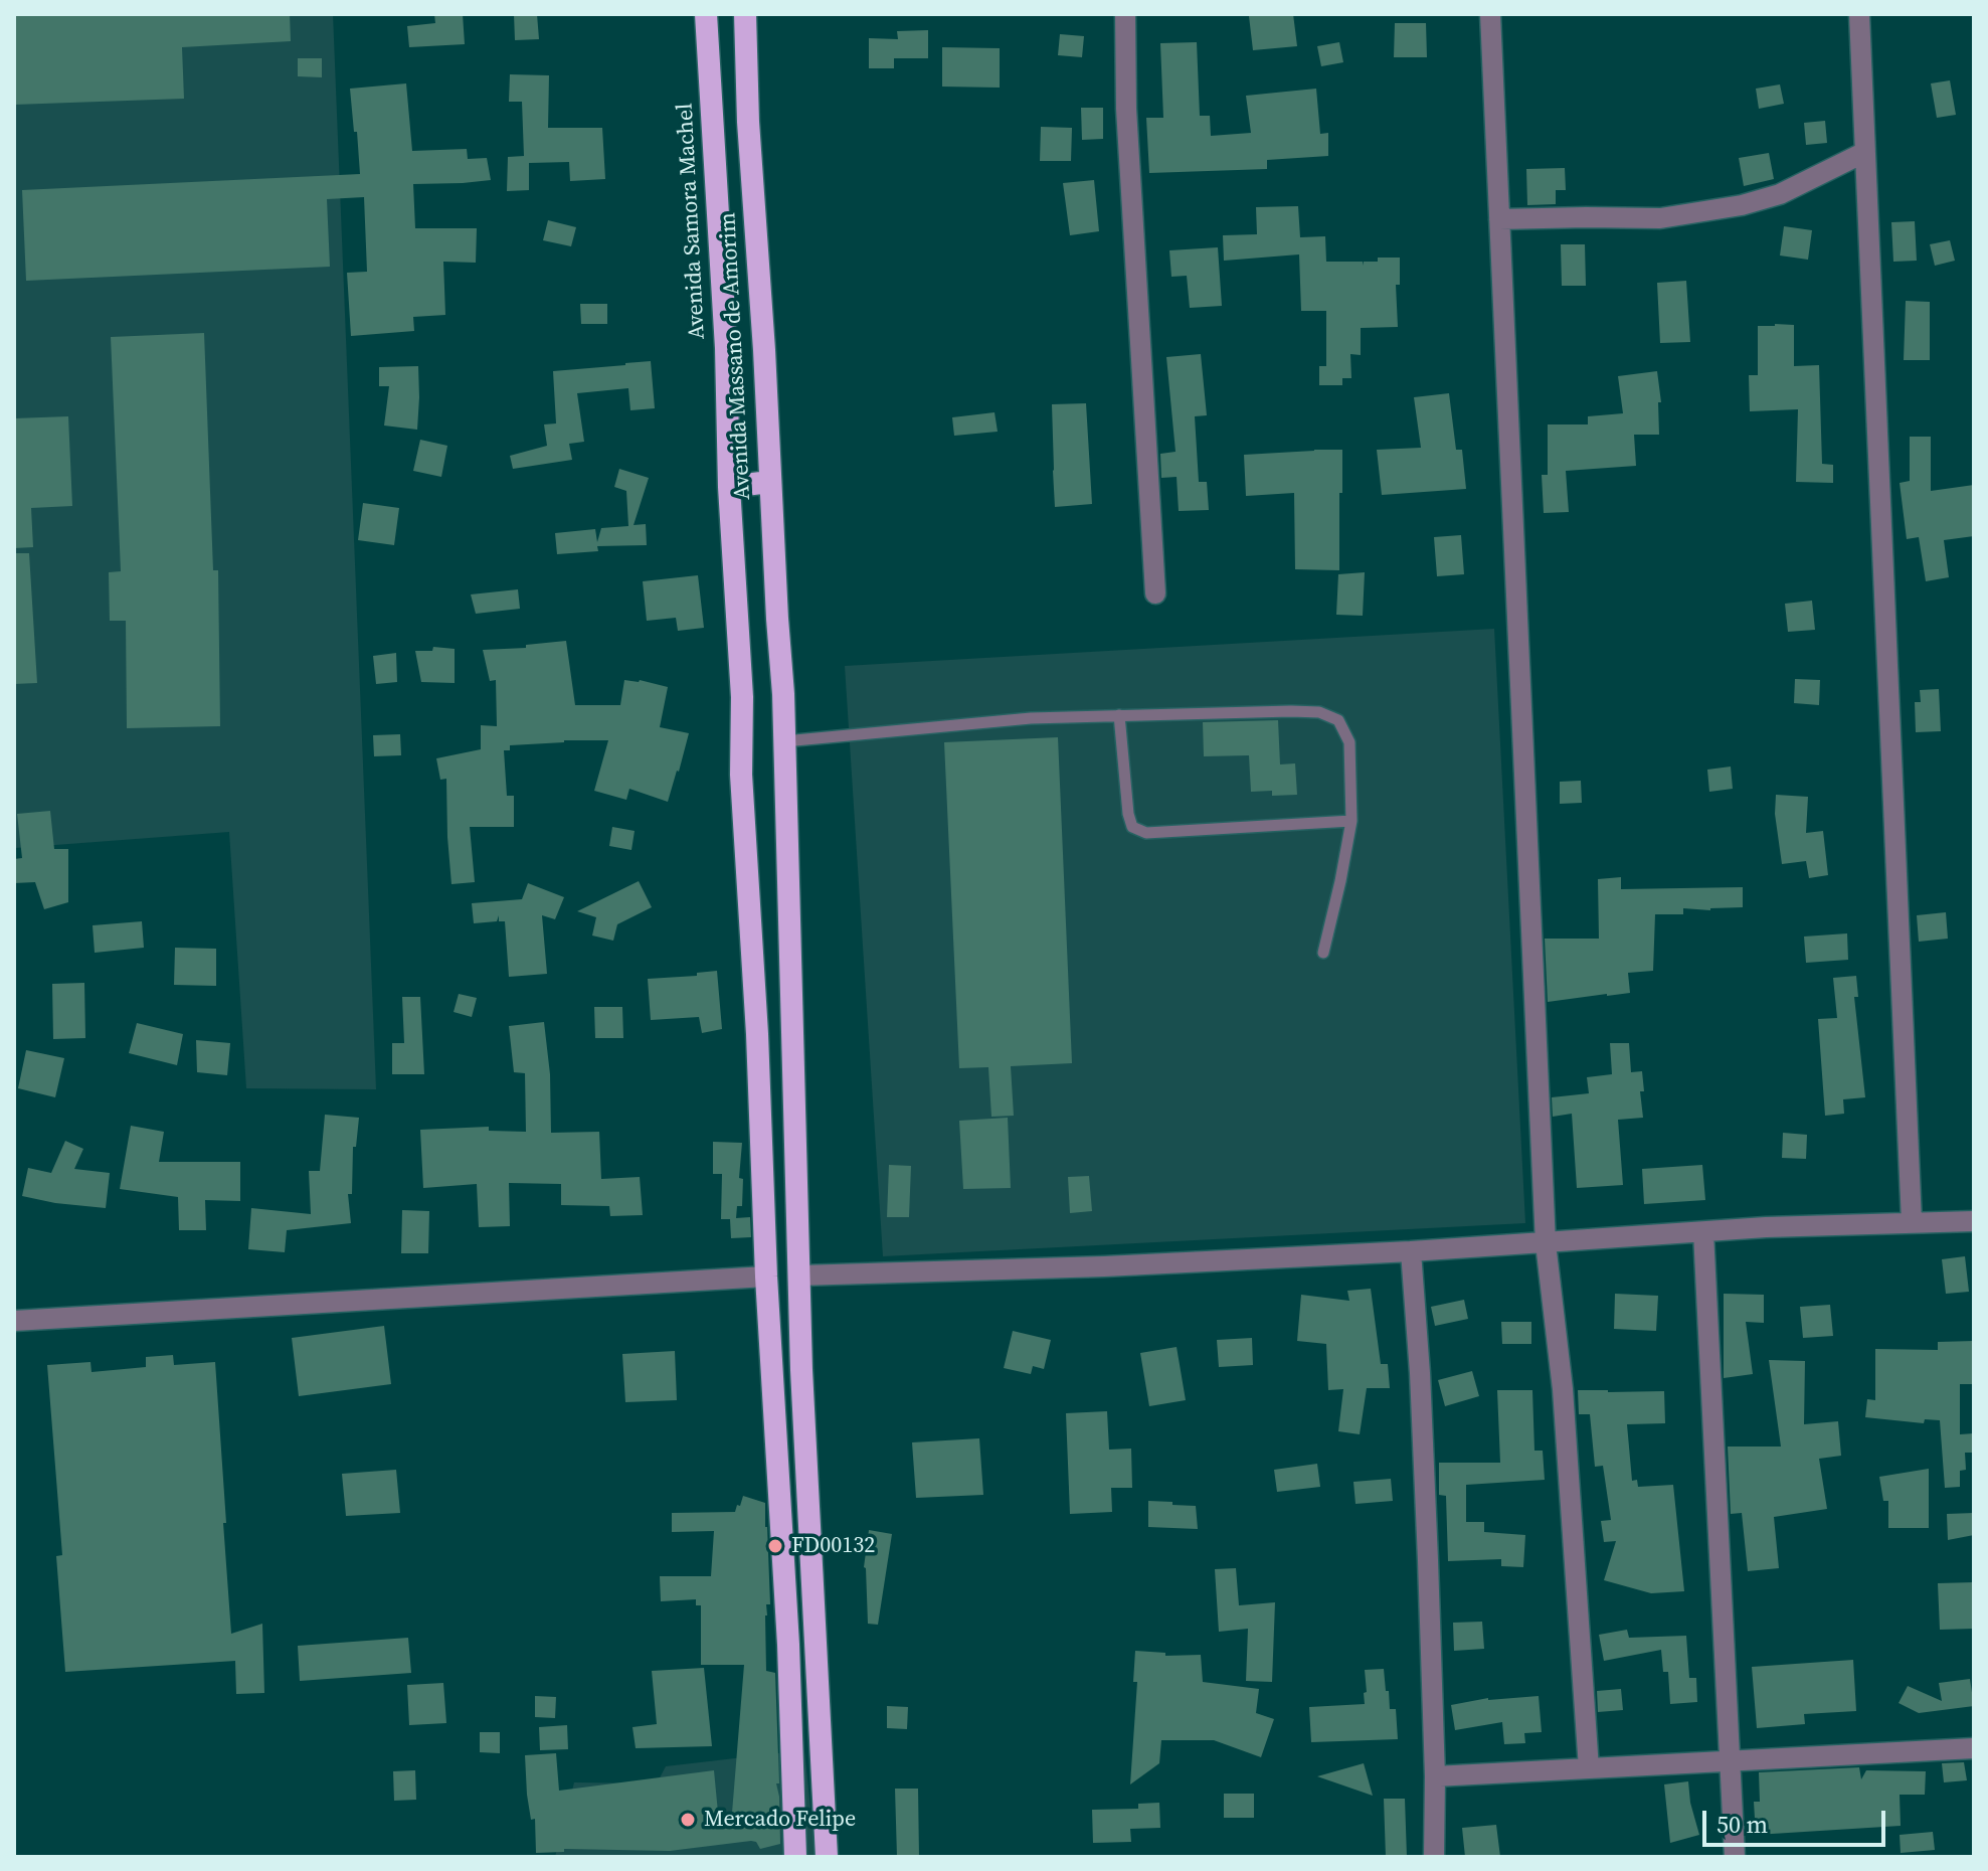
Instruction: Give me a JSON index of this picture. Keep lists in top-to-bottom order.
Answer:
{
  "streets": {
    "highway": ["Avenida Samora Machel", "Avenida Massano de Amorim"]
  },
  "crossings": [
    ["Avenida Samora Machel", "Avenida Massano de Amorim"]
  ],
  "places": ["FD00132", "Mercado Felipe"],
  "scale_bar": "50 m"
}
